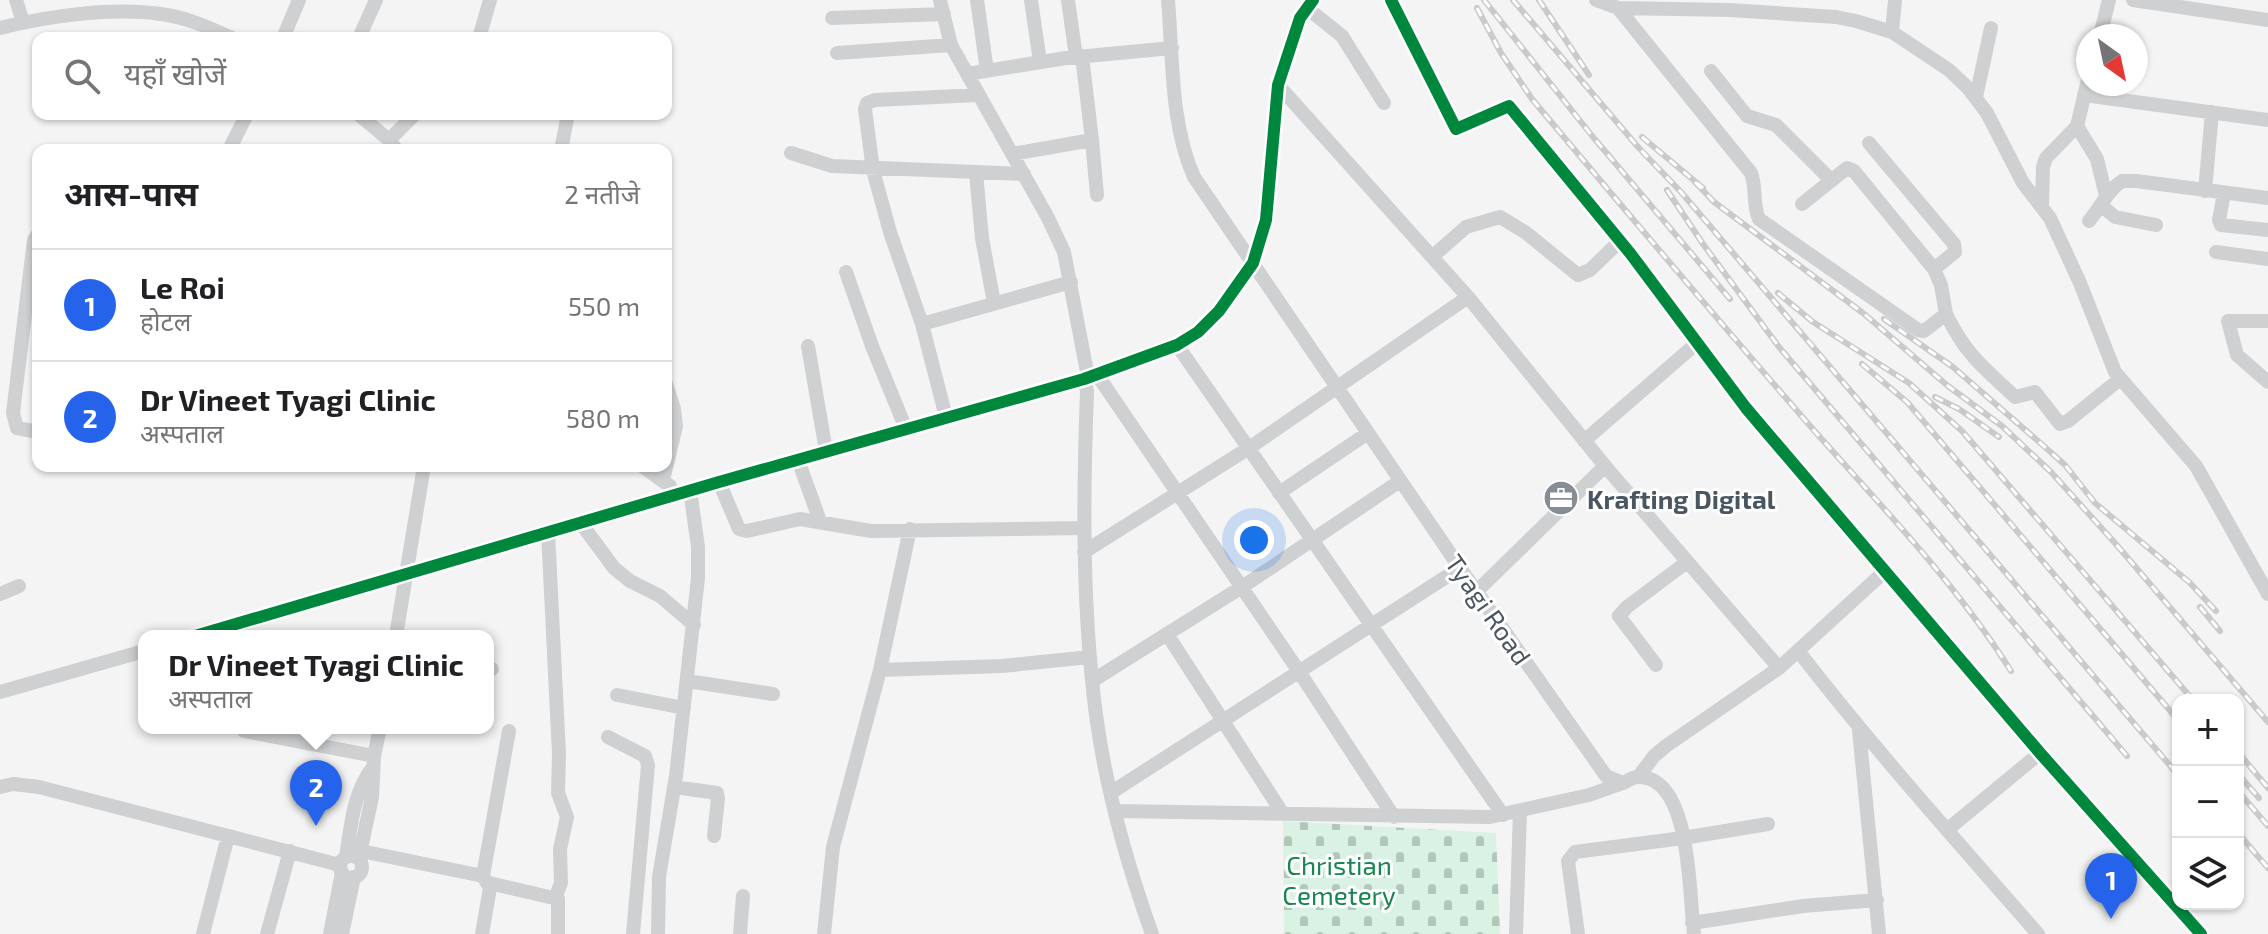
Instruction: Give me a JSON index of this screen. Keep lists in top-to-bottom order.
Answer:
{
  "streets": {
    "street": ["Tyagi Road"]
  },
  "parks": ["Christian Cemetery"],
  "places": {
    "office": ["Krafting Digital"]
  },
  "north": "bottom right",
  "page": {
    "search": "यहाँ खोजें",
    "heading": ["आस-पास", "2 नतीजे"],
    "list": [
      {
        "mark": "1",
        "name": "Le Roi",
        "note": "होटल",
        "value": "550 m"
      },
      {
        "mark": "2",
        "name": "Dr Vineet Tyagi Clinic",
        "note": "अस्पताल",
        "value": "580 m"
      }
    ],
    "popup": ["Dr Vineet Tyagi Clinic", "अस्पताल"],
    "map_buttons": ["+", "−"],
    "pins": ["2", "1"]
  }
}
